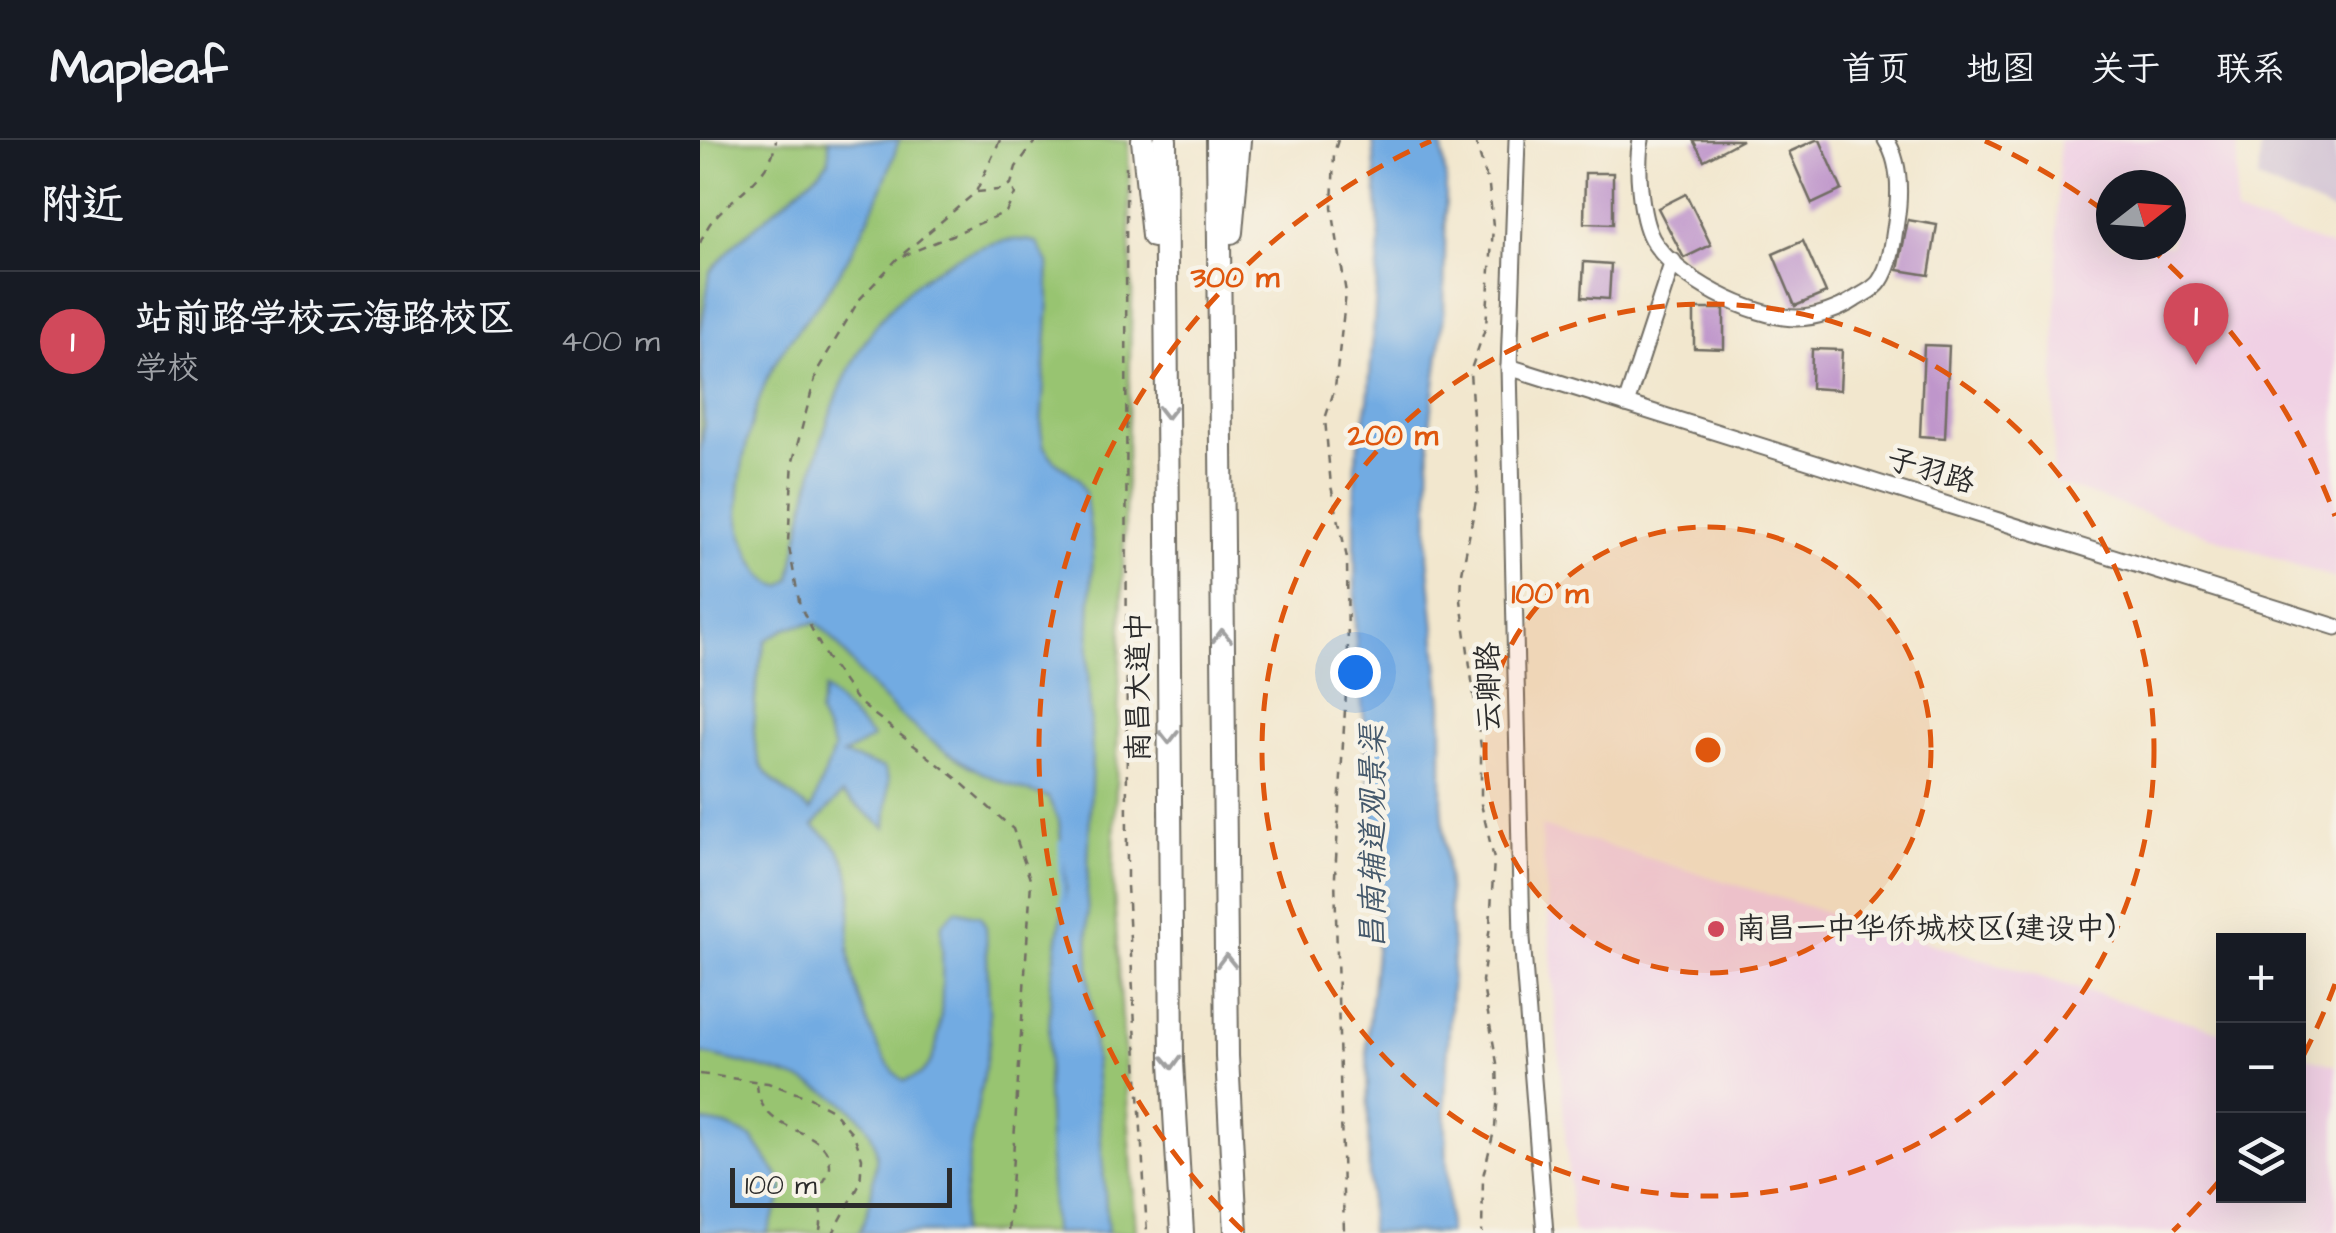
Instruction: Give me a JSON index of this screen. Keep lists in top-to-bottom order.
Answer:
{
  "streets": {
    "highway": ["南昌大道中"],
    "street": ["子羽路", "云卿路"]
  },
  "crossings": [
    ["子羽路", "云卿路"]
  ],
  "water": ["昌南辅道观景渠"],
  "places": ["南昌一中华侨城校区(建设中)"],
  "scale_bar": "100 m",
  "north": "right",
  "page": {
    "header": "Mapleaf",
    "nav": [
      "首页",
      "地图",
      "关于",
      "联系"
    ],
    "heading": "附近",
    "list": [
      {
        "mark": "1",
        "name": "站前路学校云海路校区",
        "note": "学校",
        "value": "400 m"
      }
    ],
    "pins": "1",
    "map_buttons": ["+", "−"],
    "scale": "100 m"
  },
  "rings": ["300 m", "200 m", "100 m"]
}
